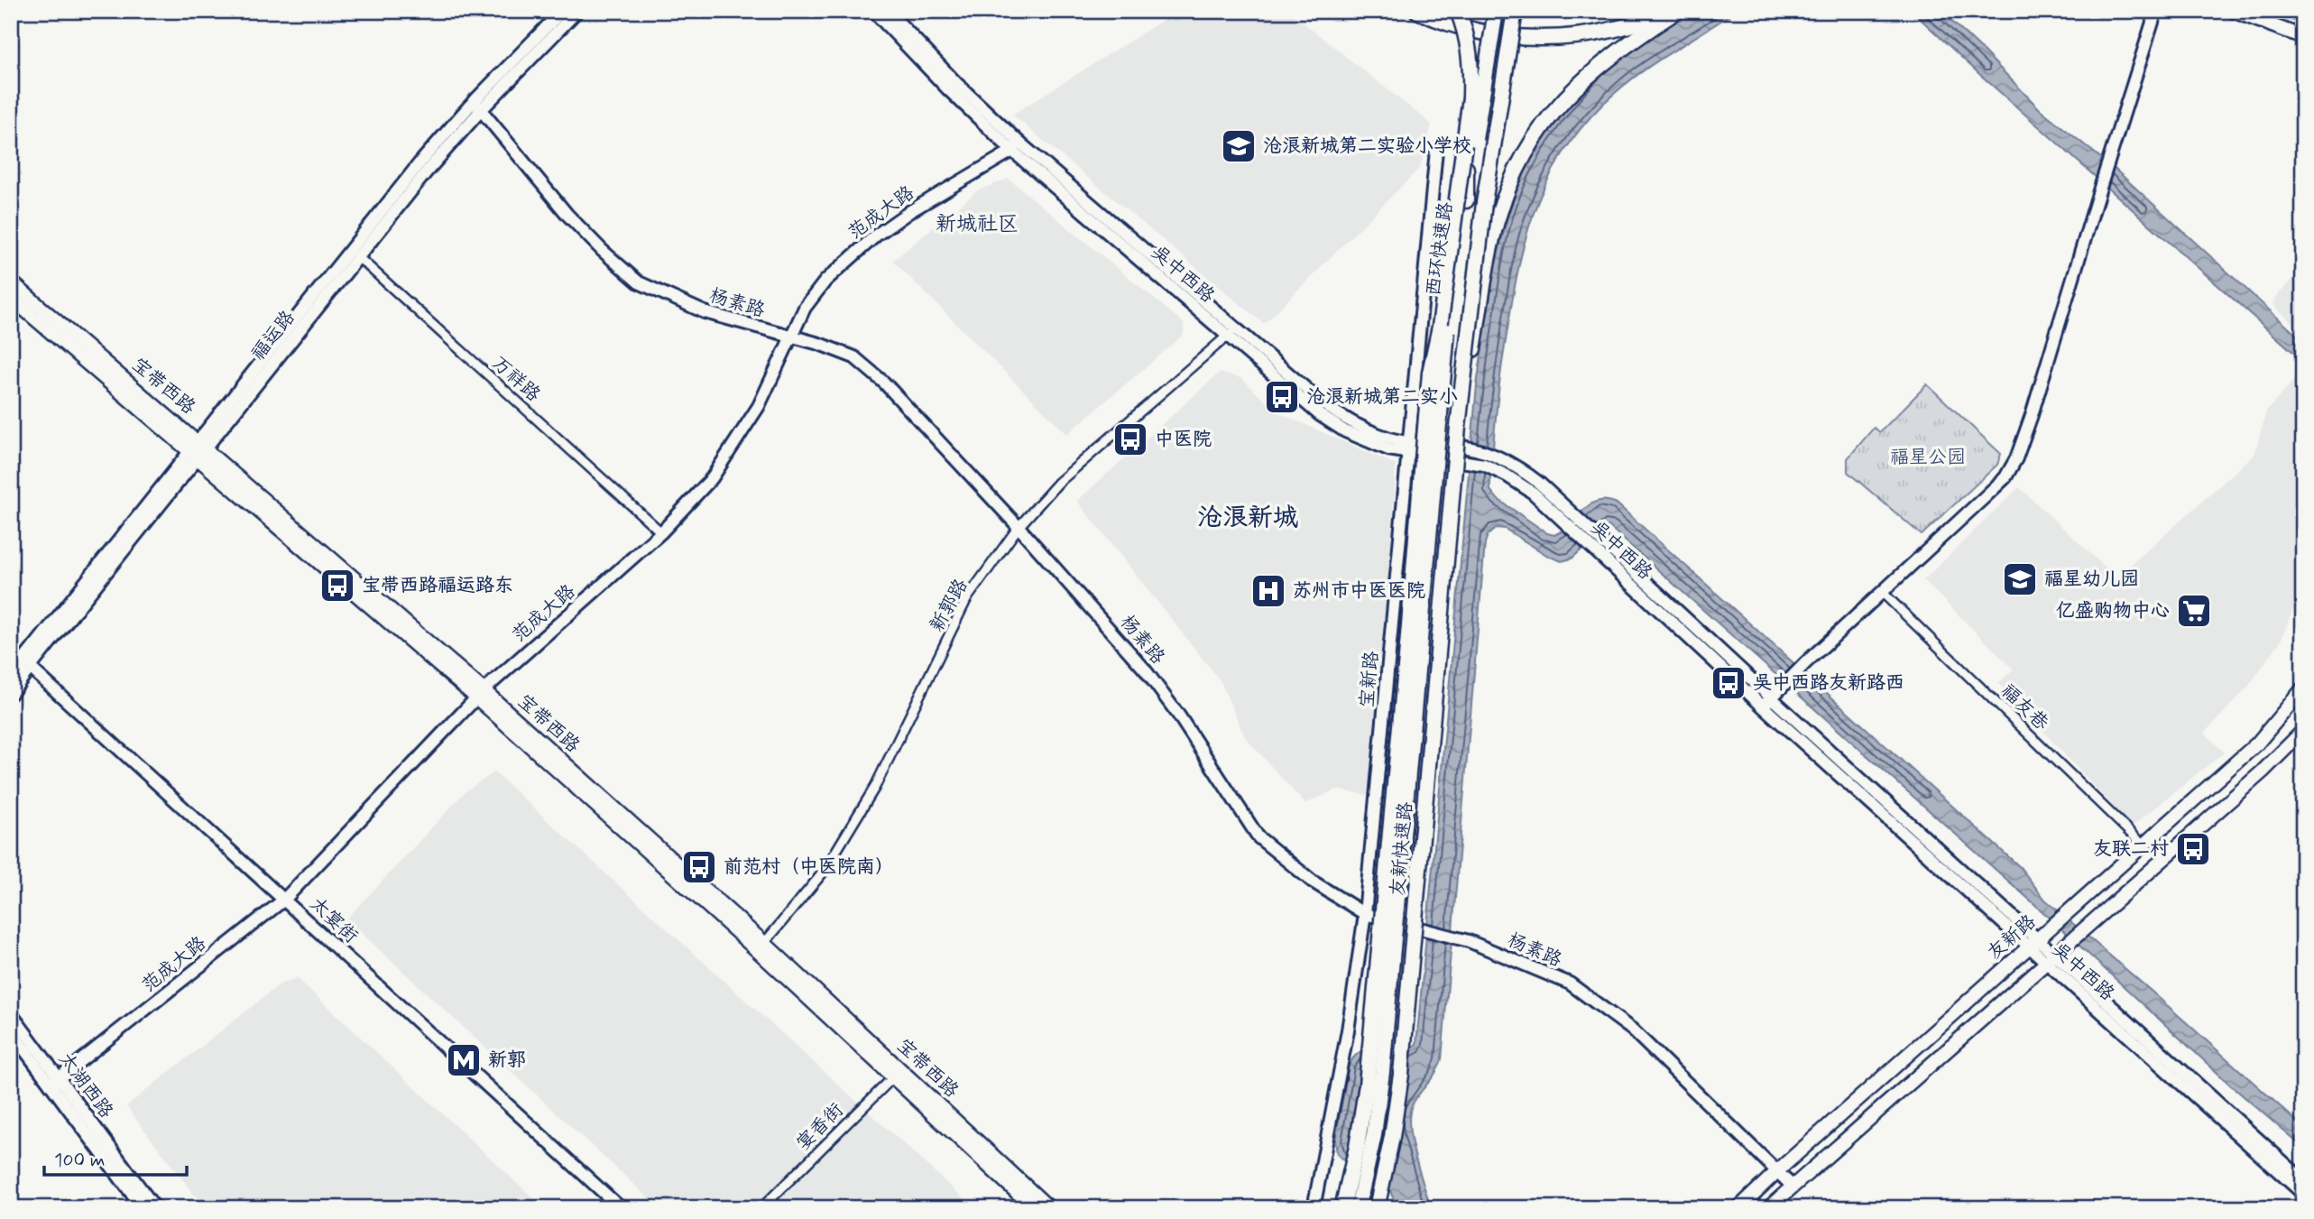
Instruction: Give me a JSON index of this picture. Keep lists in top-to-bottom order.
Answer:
{
  "streets": {
    "highway": ["西环快速路", "友新快速路"],
    "main road": ["宝带西路", "友新路"],
    "street": [
      "范成大路",
      "吴中西路",
      "杨素路",
      "福运路",
      "万祥路",
      "新郭路",
      "宝新路",
      "福友巷",
      "太宴街",
      "太湖西路",
      "宴香街"
    ]
  },
  "crossings": [
    ["范成大路", "吴中西路"],
    ["范成大路", "杨素路"],
    ["范成大路", "万祥路"],
    ["范成大路", "宝带西路"],
    ["范成大路", "太宴街"],
    ["范成大路", "太湖西路"],
    ["西环快速路", "友新快速路"],
    ["吴中西路", "新郭路"],
    ["吴中西路", "宝新路"],
    ["吴中西路", "友新路"],
    ["杨素路", "福运路"],
    ["杨素路", "新郭路"],
    ["杨素路", "宝新路"],
    ["杨素路", "友新路"],
    ["福运路", "万祥路"],
    ["福运路", "宝带西路"],
    ["福运路", "太宴街"],
    ["宝带西路", "新郭路"],
    ["宝带西路", "宴香街"],
    ["福友巷", "友新路"]
  ],
  "districts": ["新城社区", "沧浪新城"],
  "parks": ["福星公园"],
  "places": {
    "school or university": ["沧浪新城第二实验小学校", "福星幼儿园"],
    "bus stop": [
      "沧浪新城第二实小",
      "中医院",
      "宝带西路福运路东",
      "吴中西路友新路西",
      "友联二村",
      "前范村（中医院南）"
    ],
    "hospital": ["苏州市中医医院"],
    "supermarket": ["亿盛购物中心"],
    "metro station": ["新郭"]
  },
  "scale_bar": "100 m"
}
